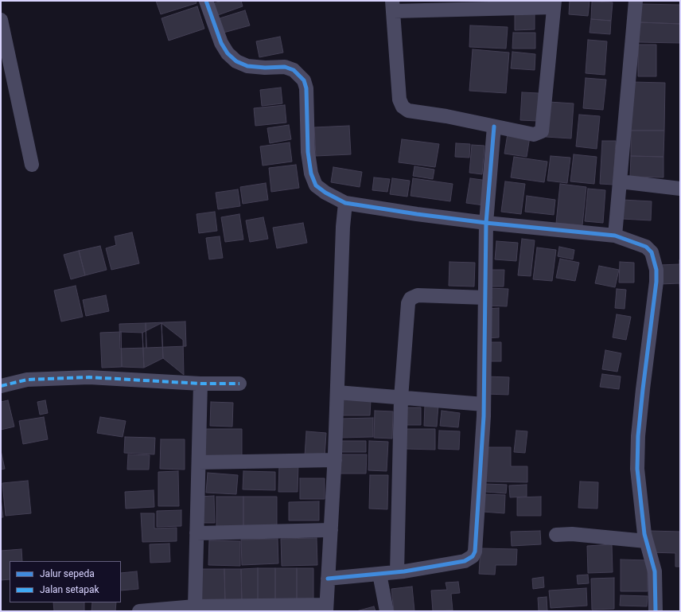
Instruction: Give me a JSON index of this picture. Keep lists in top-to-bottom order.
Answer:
{
  "legend": ["Jalur sepeda", "Jalan setapak"]
}
